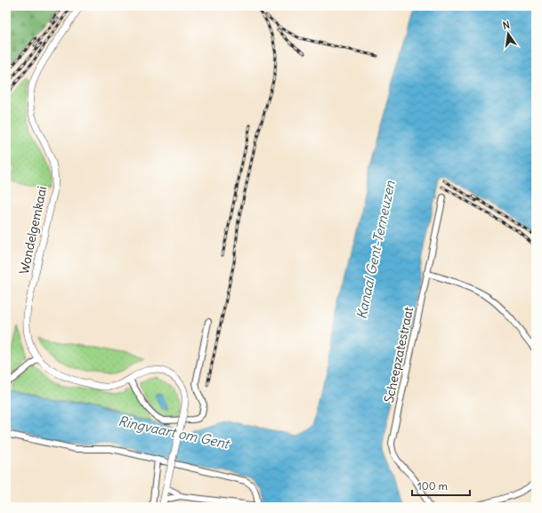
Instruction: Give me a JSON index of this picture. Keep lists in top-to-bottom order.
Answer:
{
  "streets": {
    "main road": ["Wondelgemkaai"],
    "street": ["Scheepzatestraat"]
  },
  "water": ["Kanaal Gent-Terneuzen", "Ringvaart om Gent"],
  "scale_bar": "100 m",
  "north": "top"
}
